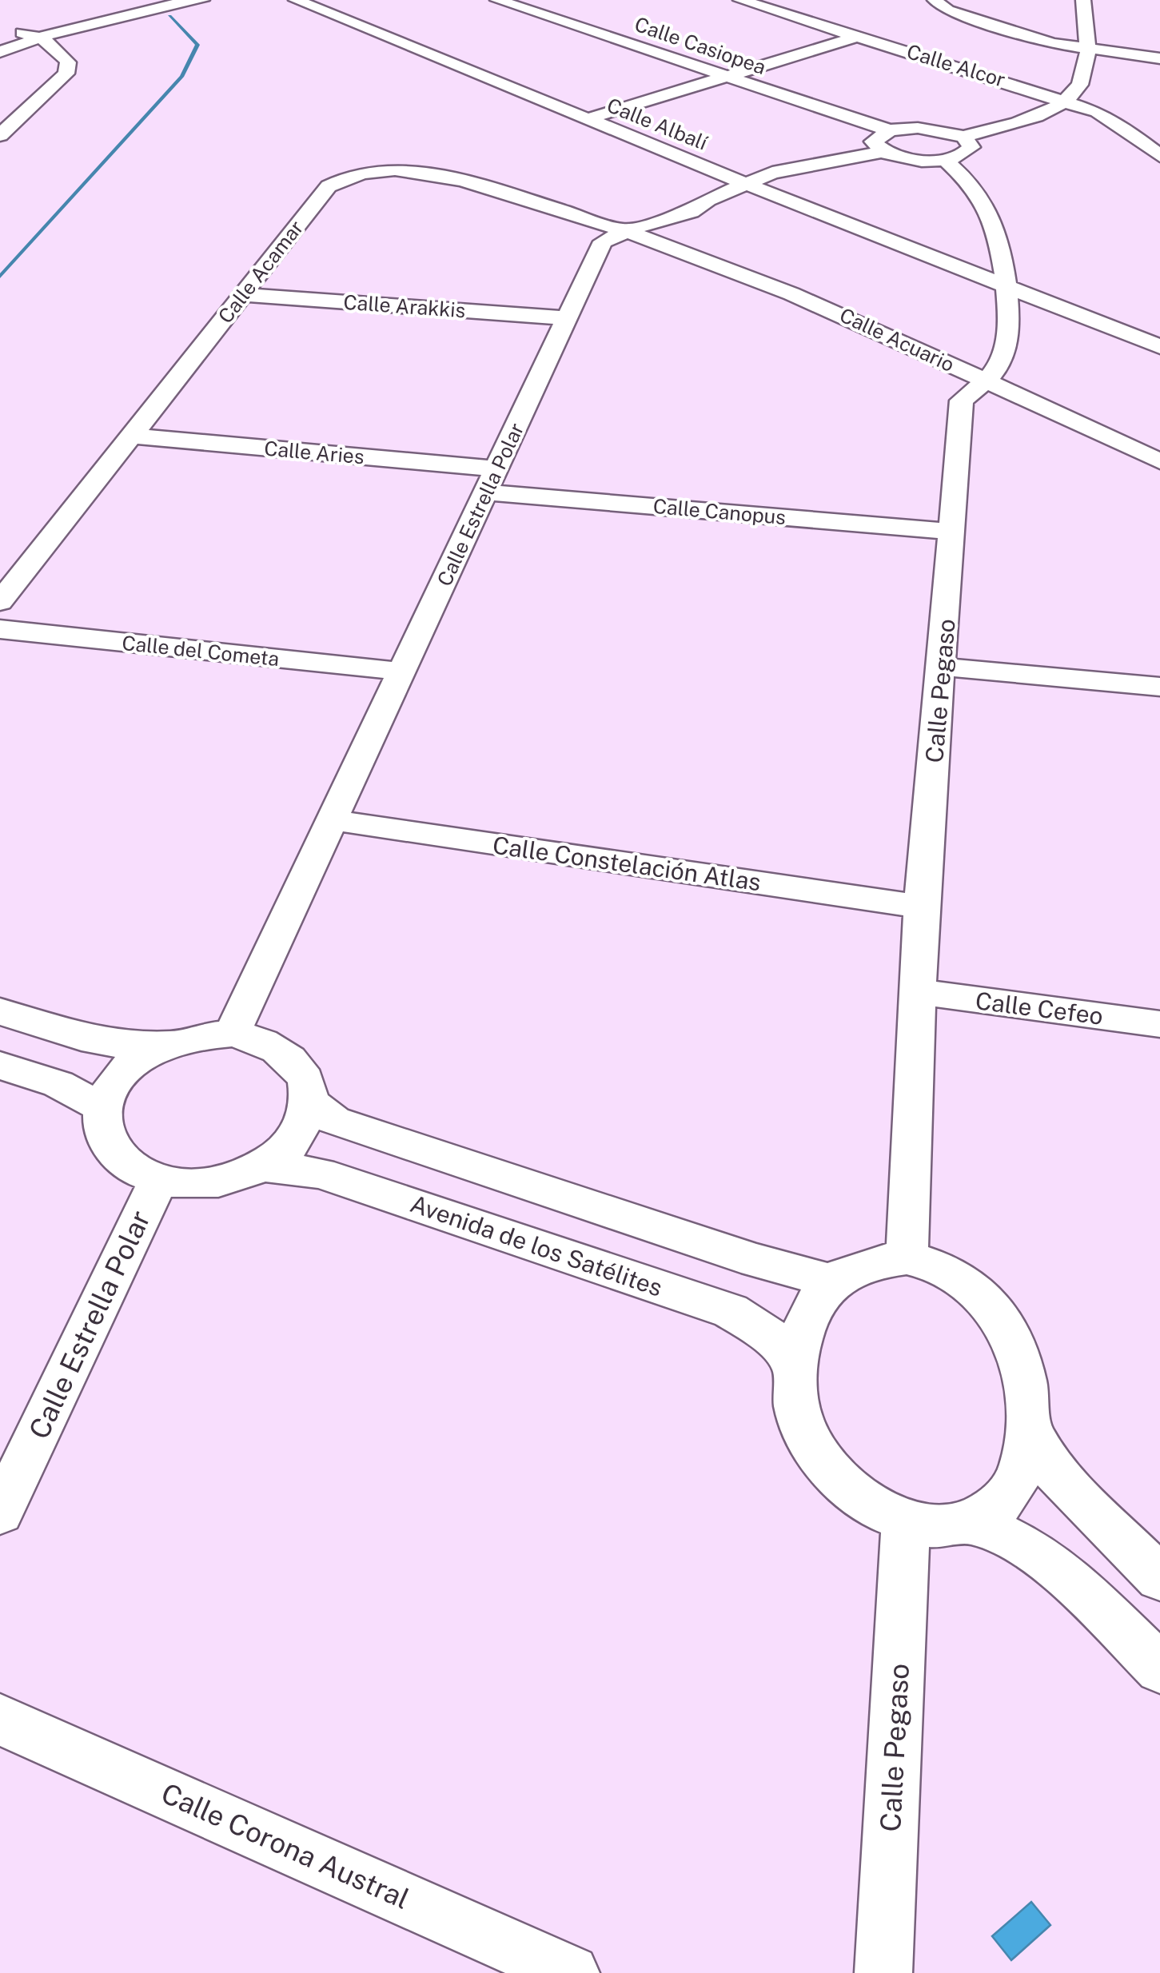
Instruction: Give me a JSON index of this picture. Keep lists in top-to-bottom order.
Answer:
{
  "streets": {
    "street": [
      "Calle Casiopea",
      "Calle Alcor",
      "Calle Albalí",
      "Calle Acamar",
      "Calle Arakkis",
      "Calle Acuario",
      "Calle Aries",
      "Calle Estrella Polar",
      "Calle Canopus",
      "Calle del Cometa",
      "Calle Pegaso",
      "Calle Constelación Atlas",
      "Calle Cefeo",
      "Avenida de los Satélites",
      "Calle Corona Austral"
    ]
  },
  "crossings": [
    ["Calle Albalí", "Calle Estrella Polar"],
    ["Calle Albalí", "Calle Pegaso"],
    ["Calle Acamar", "Calle Arakkis"],
    ["Calle Acamar", "Calle Acuario"],
    ["Calle Acamar", "Calle Aries"],
    ["Calle Acamar", "Calle Estrella Polar"],
    ["Calle Arakkis", "Calle Estrella Polar"],
    ["Calle Acuario", "Calle Estrella Polar"],
    ["Calle Acuario", "Calle Pegaso"],
    ["Calle Aries", "Calle Estrella Polar"],
    ["Calle Aries", "Calle Canopus"],
    ["Calle Estrella Polar", "Calle Canopus"],
    ["Calle Estrella Polar", "Calle del Cometa"],
    ["Calle Estrella Polar", "Calle Pegaso"],
    ["Calle Estrella Polar", "Calle Constelación Atlas"],
    ["Calle Estrella Polar", "Avenida de los Satélites"],
    ["Calle Canopus", "Calle Pegaso"],
    ["Calle Pegaso", "Calle Constelación Atlas"],
    ["Calle Pegaso", "Calle Cefeo"],
    ["Calle Pegaso", "Avenida de los Satélites"]
  ]
}
